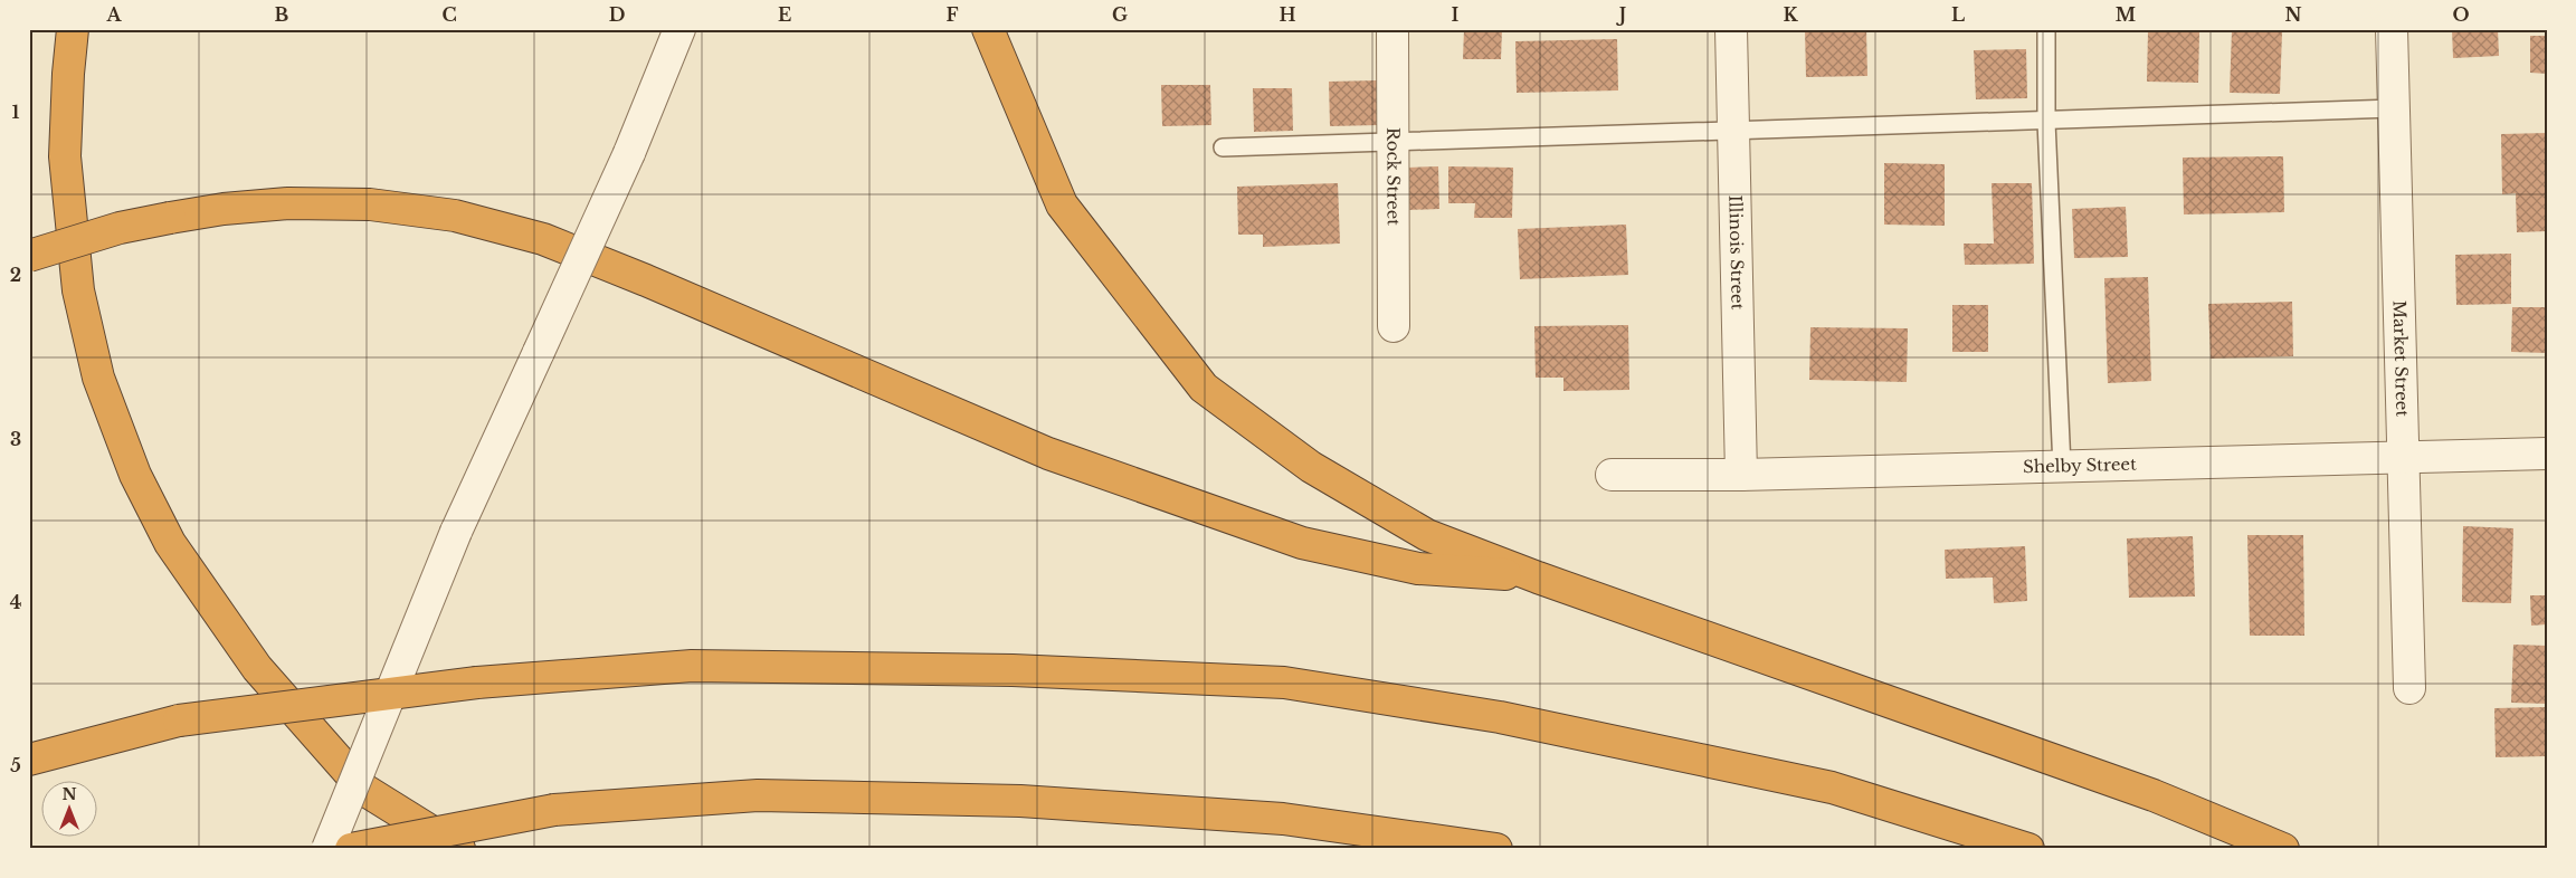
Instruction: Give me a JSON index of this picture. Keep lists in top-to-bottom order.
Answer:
{
  "streets": {
    "street": [
      "Rock Street",
      "Illinois Street",
      "Market Street",
      "Shelby Street"
    ]
  },
  "crossings": [
    ["Illinois Street", "Shelby Street"],
    ["Market Street", "Shelby Street"]
  ],
  "north": "top",
  "grid": {
    "columns": [
      "A",
      "B",
      "C",
      "D",
      "E",
      "F",
      "G",
      "H",
      "I",
      "J",
      "K",
      "L",
      "M",
      "N",
      "O"
    ],
    "rows": [
      "1",
      "2",
      "3",
      "4",
      "5"
    ]
  }
}
